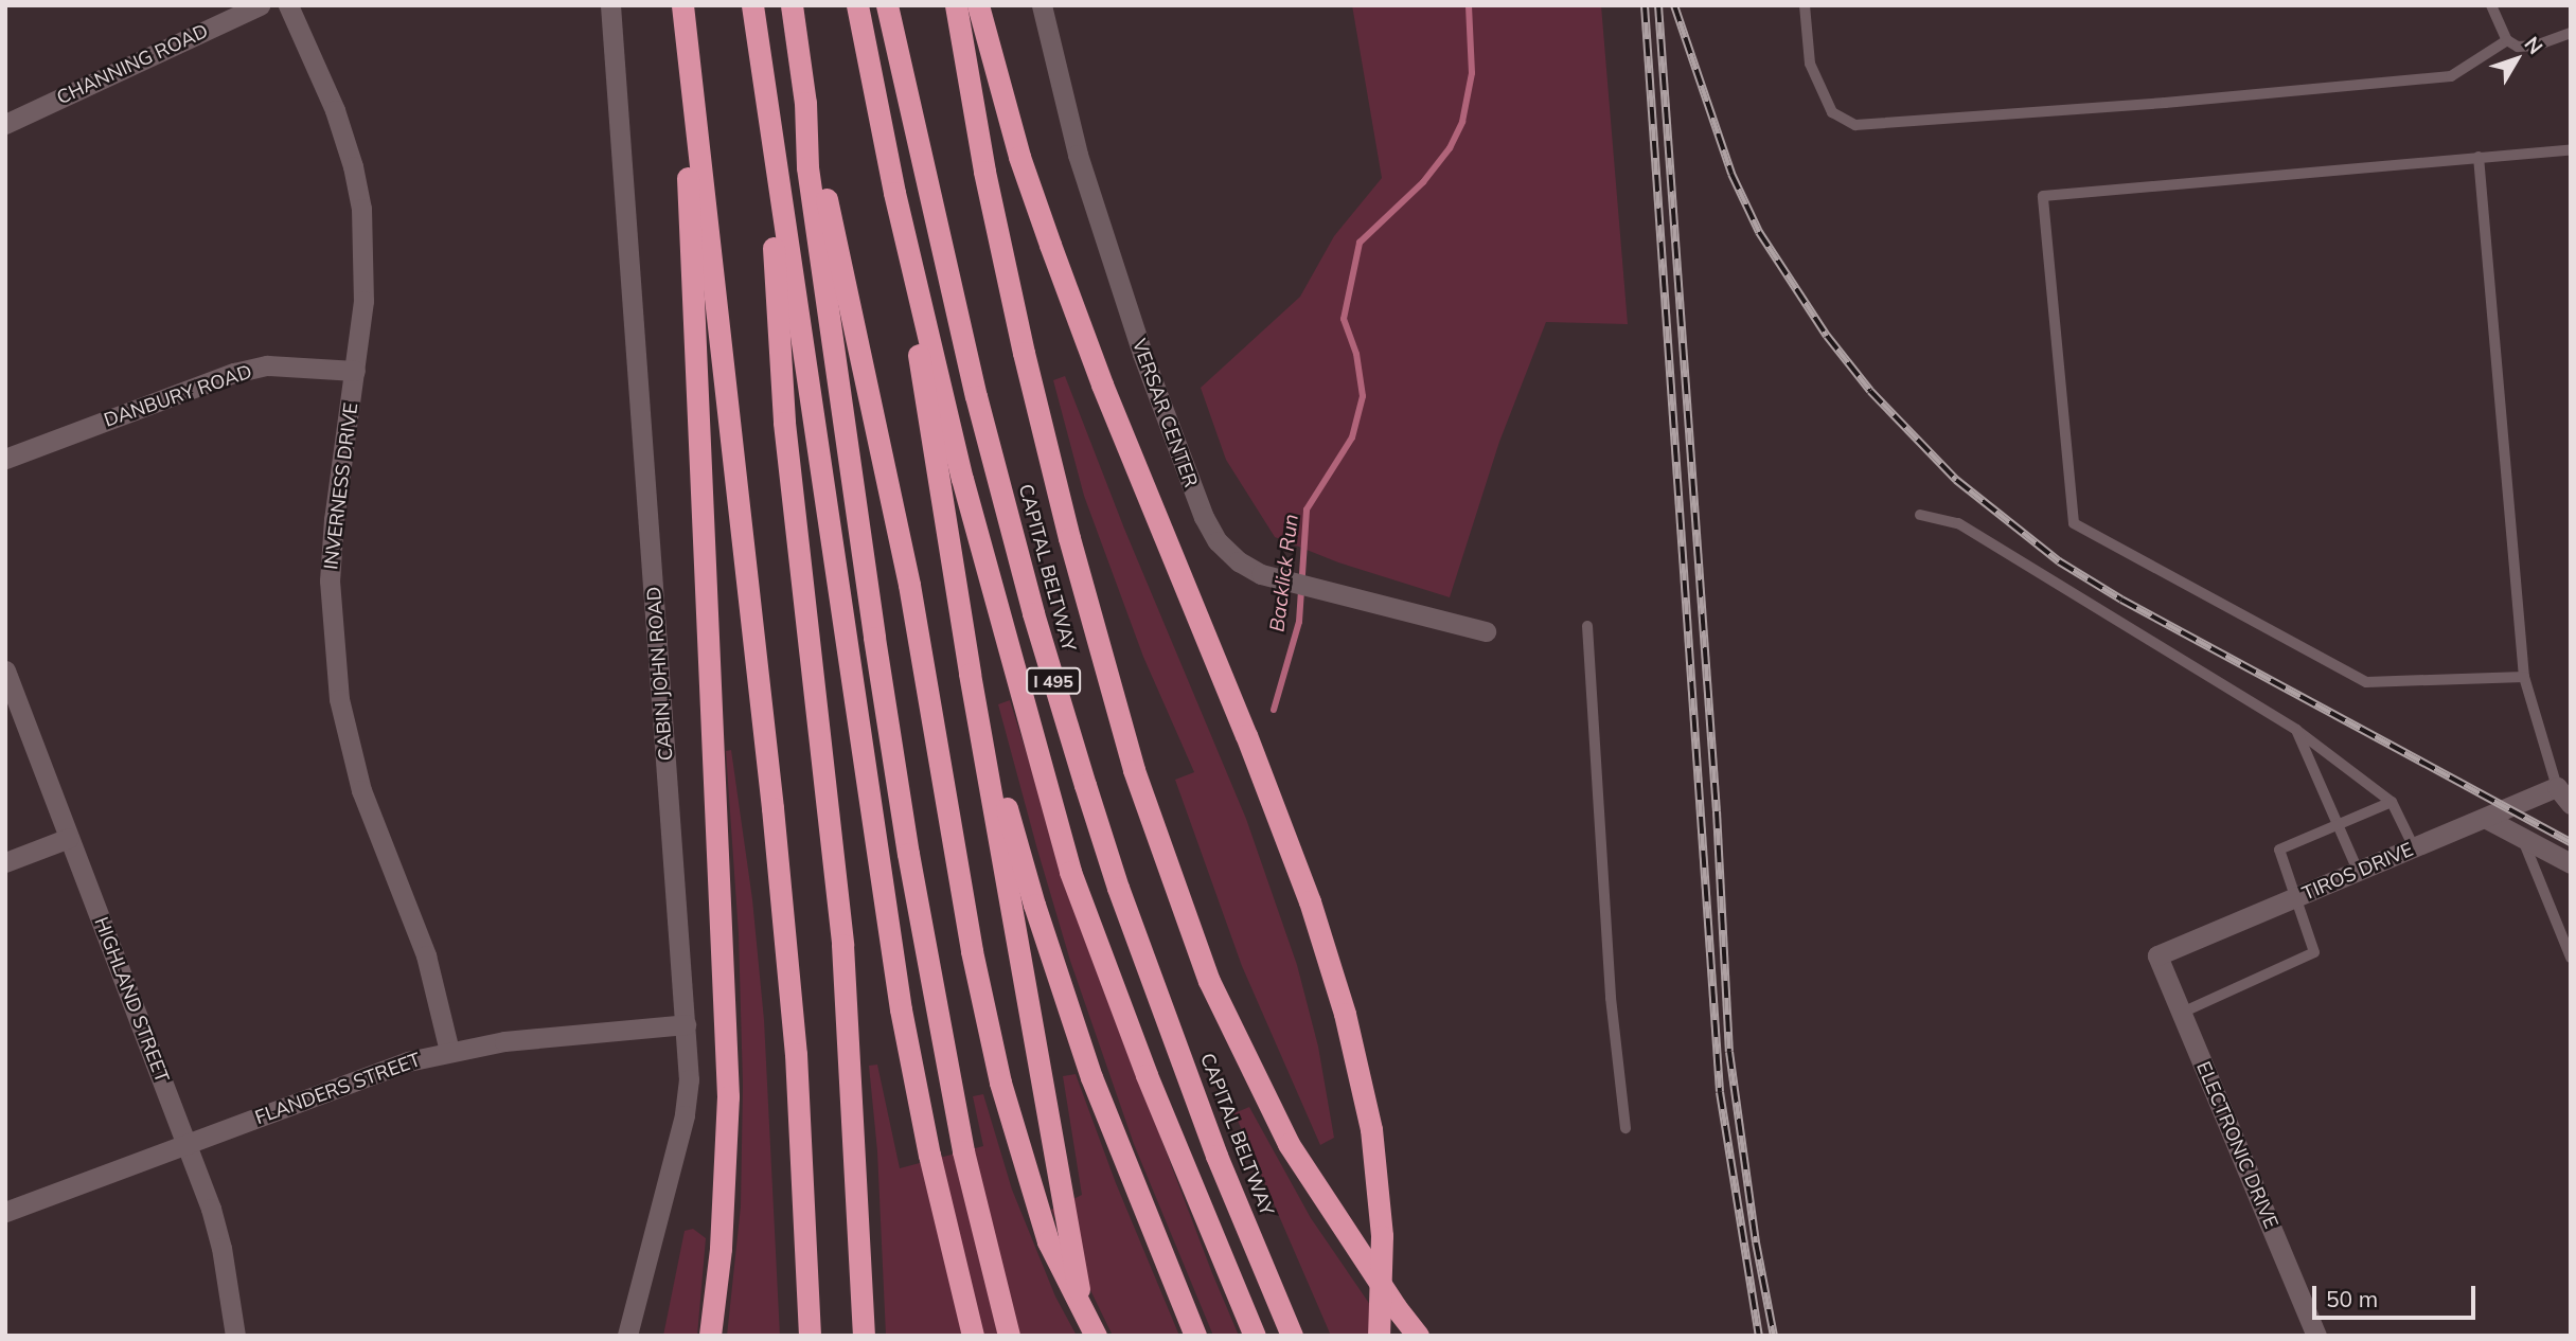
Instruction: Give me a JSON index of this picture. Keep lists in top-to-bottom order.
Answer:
{
  "streets": {
    "highway": ["CAPITAL BELTWAY", "I 495"],
    "street": [
      "CHANNING ROAD",
      "DANBURY ROAD",
      "VERSAR CENTER",
      "INVERNESS DRIVE",
      "CABIN JOHN ROAD",
      "TIROS DRIVE",
      "HIGHLAND STREET",
      "FLANDERS STREET",
      "ELECTRONIC DRIVE"
    ]
  },
  "crossings": [
    ["DANBURY ROAD", "INVERNESS DRIVE"],
    ["INVERNESS DRIVE", "FLANDERS STREET"],
    ["CABIN JOHN ROAD", "FLANDERS STREET"],
    ["TIROS DRIVE", "ELECTRONIC DRIVE"],
    ["HIGHLAND STREET", "FLANDERS STREET"]
  ],
  "water": ["Backlick Run"],
  "scale_bar": "50 m",
  "north": "top right"
}
